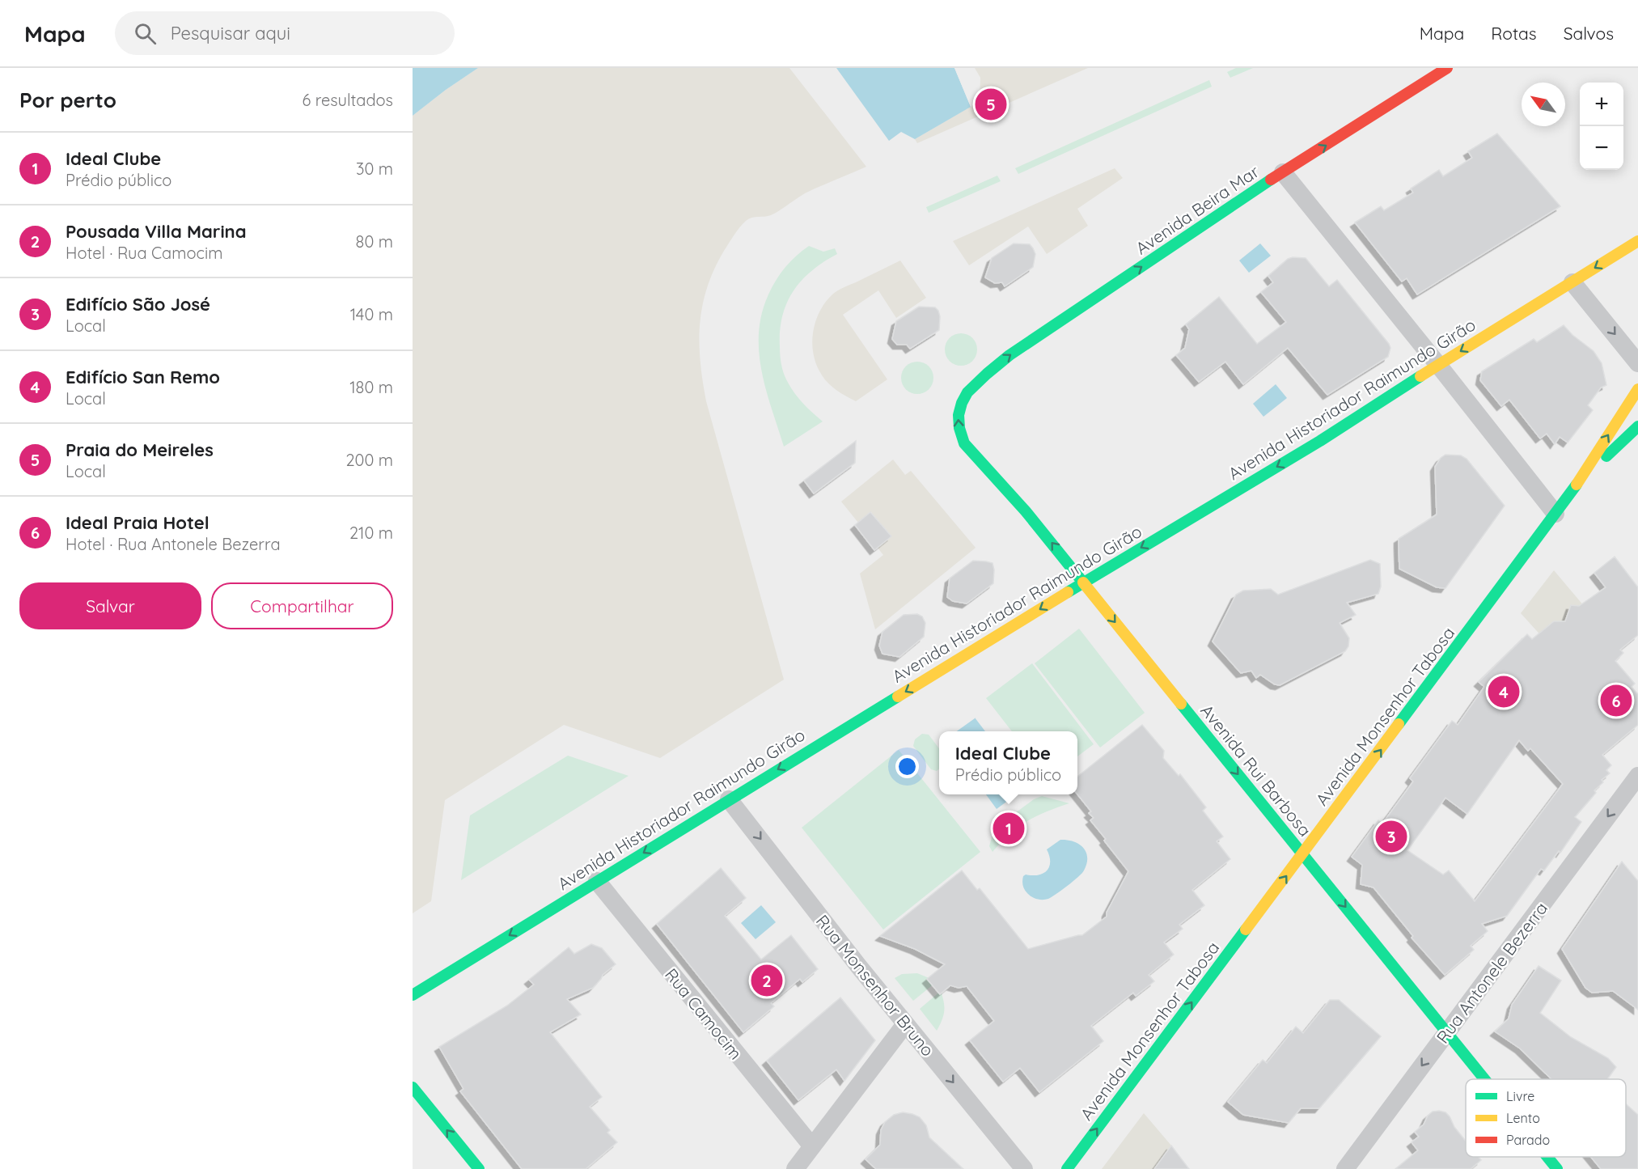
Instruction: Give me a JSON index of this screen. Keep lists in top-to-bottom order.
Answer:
{
  "streets": {
    "main road": [
      "Avenida Beira Mar",
      "Avenida Historiador Raimundo Girão",
      "Avenida Monsenhor Tabosa",
      "Avenida Rui Barbosa"
    ],
    "street": ["Rua Antonele Bezerra", "Rua Monsenhor Bruno", "Rua Camocim"]
  },
  "crossings": [
    ["Avenida Beira Mar", "Avenida Rui Barbosa"],
    ["Avenida Historiador Raimundo Girão", "Avenida Rui Barbosa"],
    ["Avenida Historiador Raimundo Girão", "Rua Monsenhor Bruno"],
    ["Avenida Historiador Raimundo Girão", "Rua Camocim"],
    ["Avenida Monsenhor Tabosa", "Avenida Rui Barbosa"],
    ["Avenida Rui Barbosa", "Rua Antonele Bezerra"]
  ],
  "one_way": [
    "Avenida Beira Mar",
    "Avenida Historiador Raimundo Girão",
    "Avenida Monsenhor Tabosa",
    "Rua Antonele Bezerra",
    "Rua Monsenhor Bruno"
  ],
  "legend": ["Livre", "Lento", "Parado"],
  "north": "top left",
  "page": {
    "header": "Mapa",
    "search": "Pesquisar aqui",
    "nav": ["Mapa", "Rotas", "Salvos"],
    "heading": ["Por perto", "6 resultados"],
    "map_buttons": ["+", "−"],
    "pins": [
      "5",
      "4",
      "6",
      "1",
      "3",
      "2"
    ],
    "list": [
      {
        "mark": "1",
        "name": "Ideal Clube",
        "note": "Prédio público",
        "value": "30 m"
      },
      {
        "mark": "2",
        "name": "Pousada Villa Marina",
        "note": "Hotel · Rua Camocim",
        "value": "80 m"
      },
      {
        "mark": "3",
        "name": "Edifício São José",
        "note": "Local",
        "value": "140 m"
      },
      {
        "mark": "4",
        "name": "Edifício San Remo",
        "note": "Local",
        "value": "180 m"
      },
      {
        "mark": "5",
        "name": "Praia do Meireles",
        "note": "Local",
        "value": "200 m"
      },
      {
        "mark": "6",
        "name": "Ideal Praia Hotel",
        "note": "Hotel · Rua Antonele Bezerra",
        "value": "210 m"
      }
    ],
    "buttons": ["Salvar", "Compartilhar"],
    "popup": ["Ideal Clube", "Prédio público"]
  }
}
